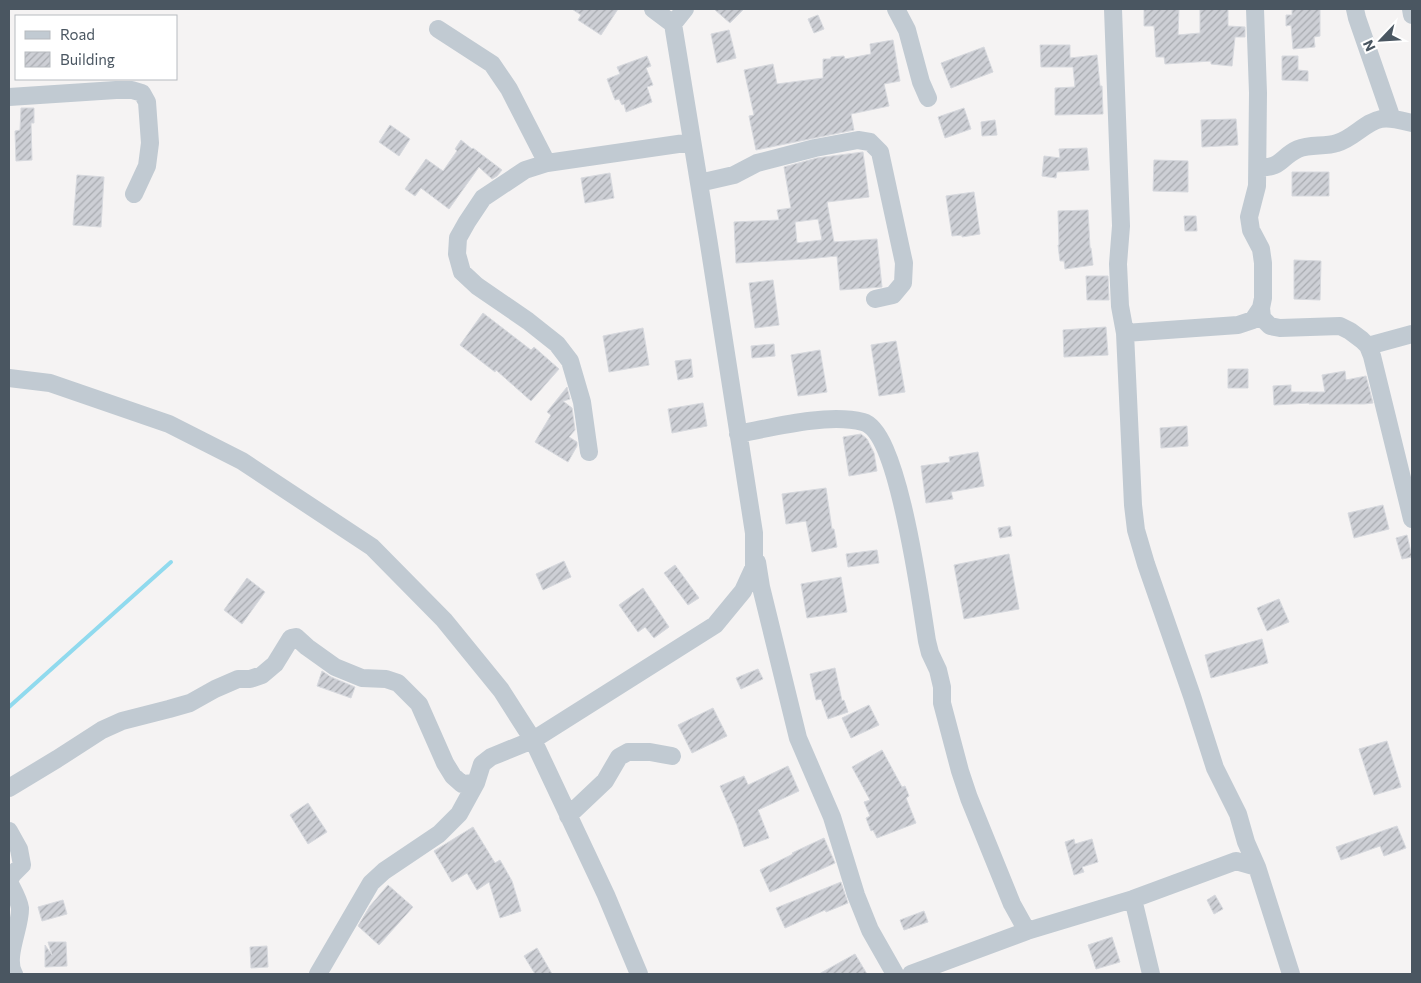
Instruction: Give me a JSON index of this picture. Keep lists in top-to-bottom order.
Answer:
{
  "legend": ["Road", "Building"],
  "north": "bottom left"
}
